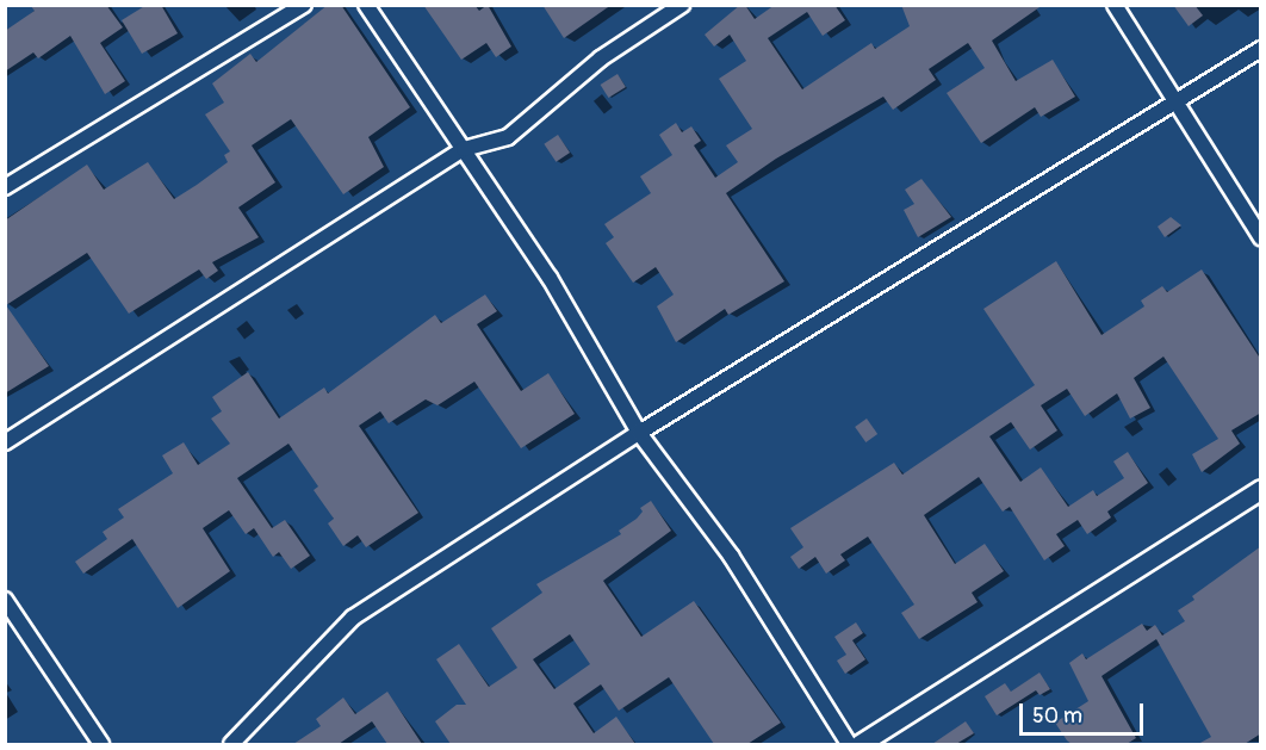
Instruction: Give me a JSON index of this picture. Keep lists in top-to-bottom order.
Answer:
{
  "scale_bar": "50 m"
}
